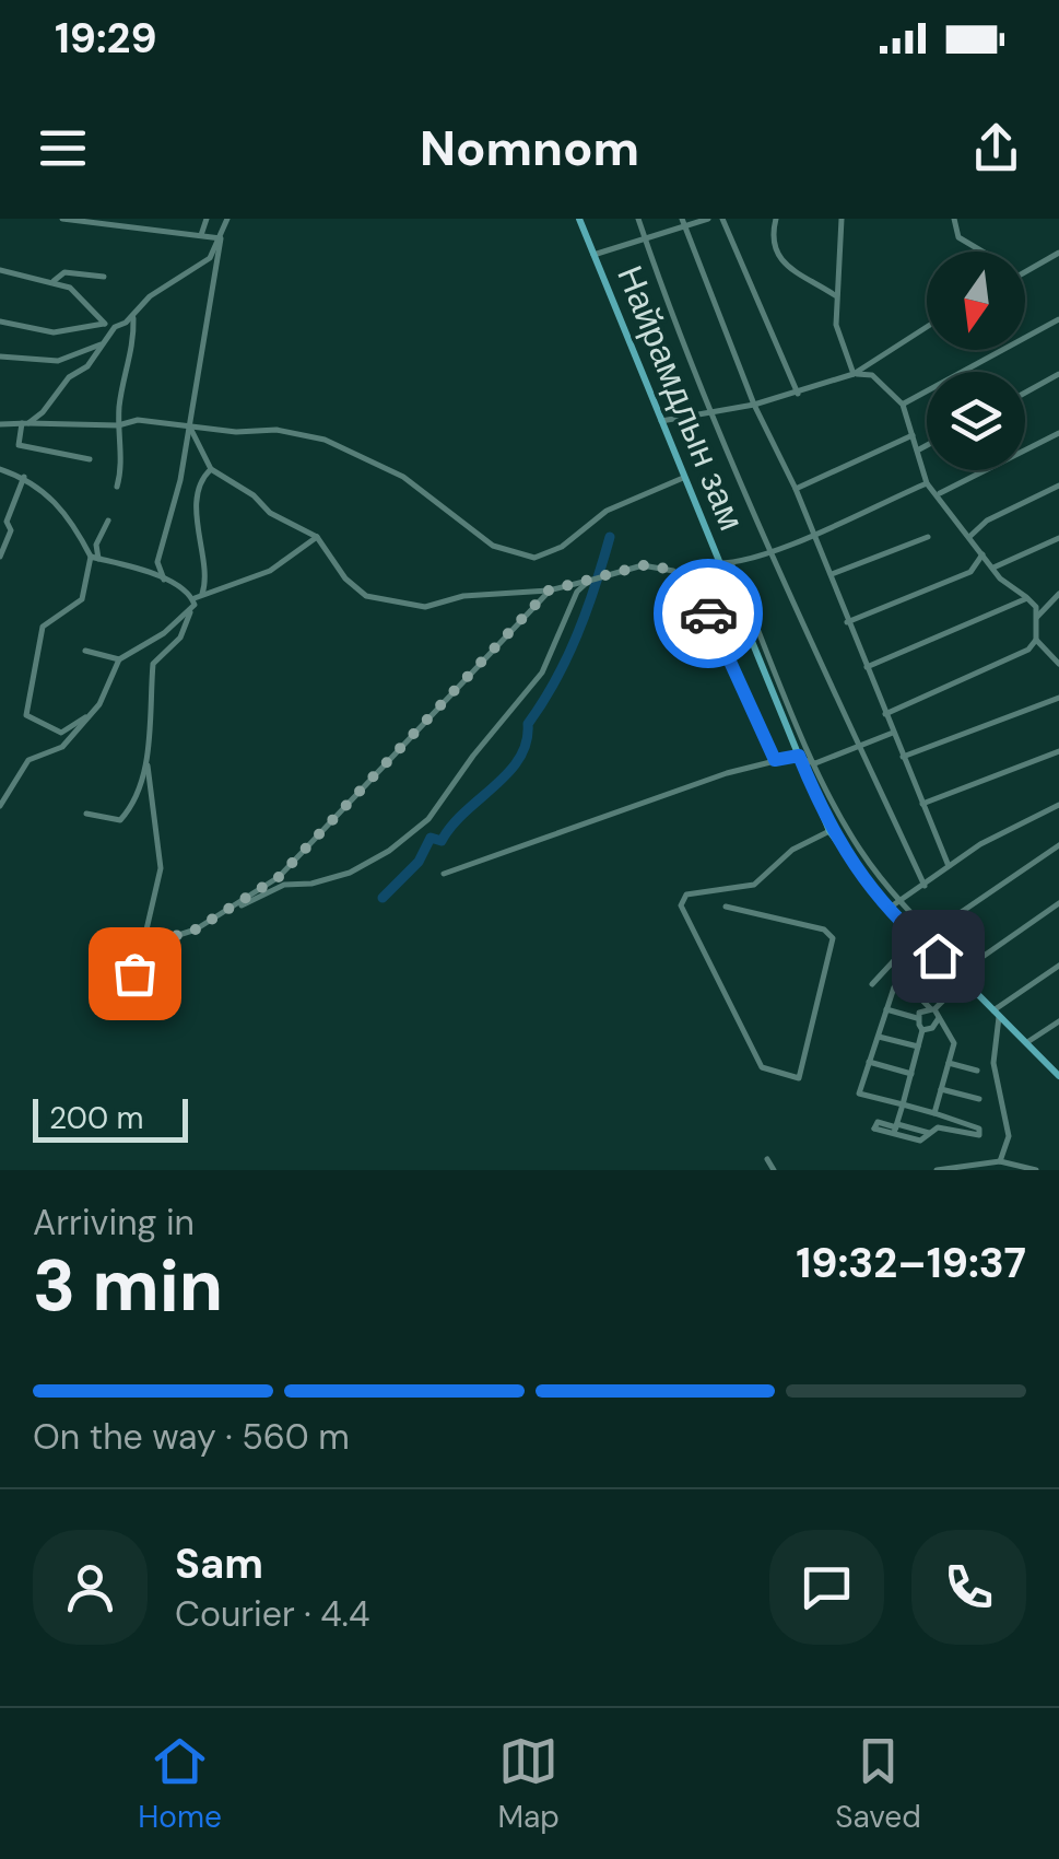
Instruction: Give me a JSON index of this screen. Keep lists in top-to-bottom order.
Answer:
{
  "streets": {
    "main road": ["Найрамдлын зам"]
  },
  "scale_bar": "200 m",
  "north": "bottom",
  "page": {
    "status": "19:29",
    "header": "Nomnom",
    "scale": "200 m",
    "heading": ["3 min", "Arriving in", "19:32–19:37"],
    "panel": ["Sam", "Courier · 4.4"],
    "bar": "On the way · 560 m",
    "tabs": ["Home", "Map", "Saved"]
  }
}
